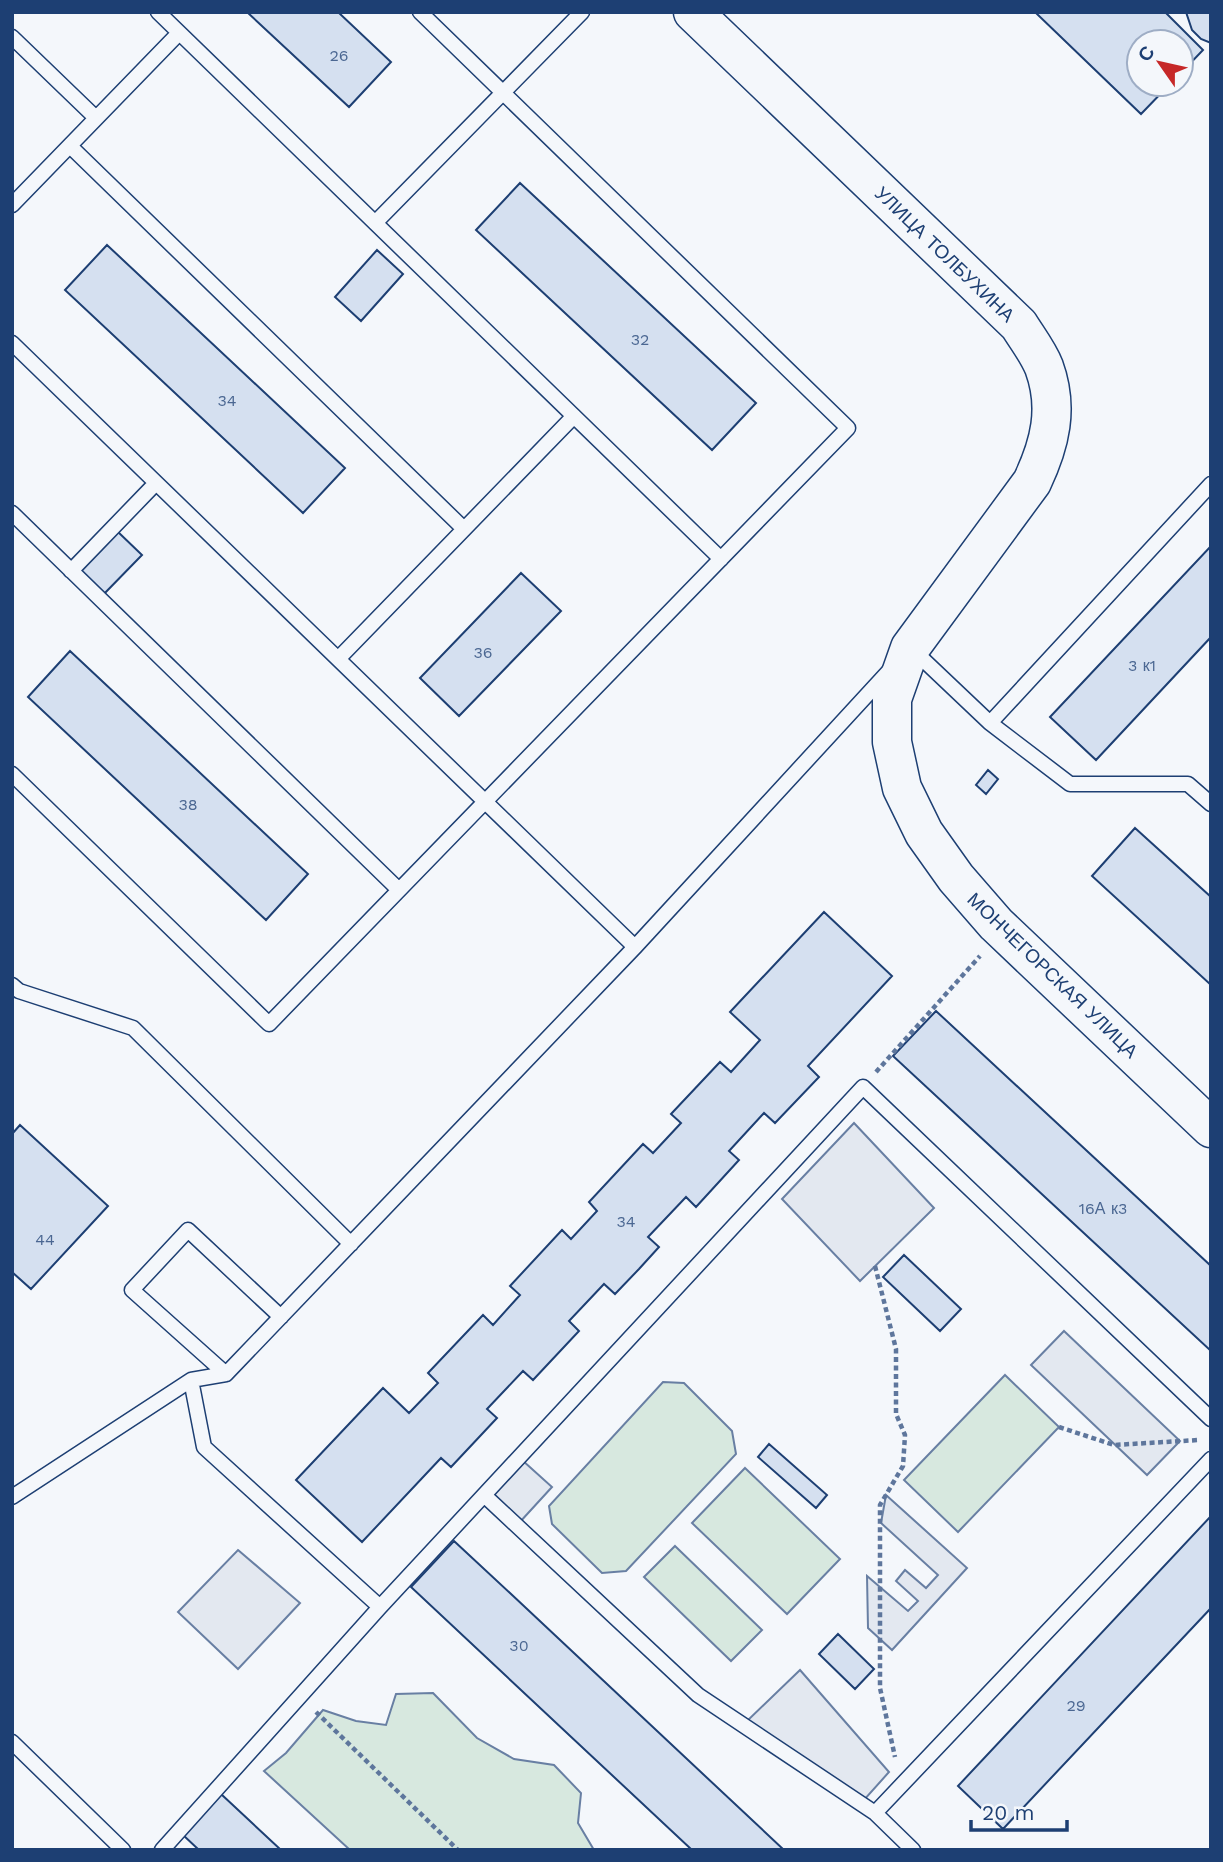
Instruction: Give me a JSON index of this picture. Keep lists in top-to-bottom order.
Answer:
{
  "streets": {
    "street": ["УЛИЦА ТОЛБУХИНА", "МОНЧЕГОРСКАЯ УЛИЦА"]
  },
  "crossings": [
    ["УЛИЦА ТОЛБУХИНА", "МОНЧЕГОРСКАЯ УЛИЦА"]
  ],
  "house_numbers": [
    "26",
    "32",
    "34",
    "36",
    "3 к1",
    "38",
    "16А к3",
    "34",
    "44",
    "30",
    "29"
  ],
  "scale_bar": "20 m",
  "north": "top left"
}
